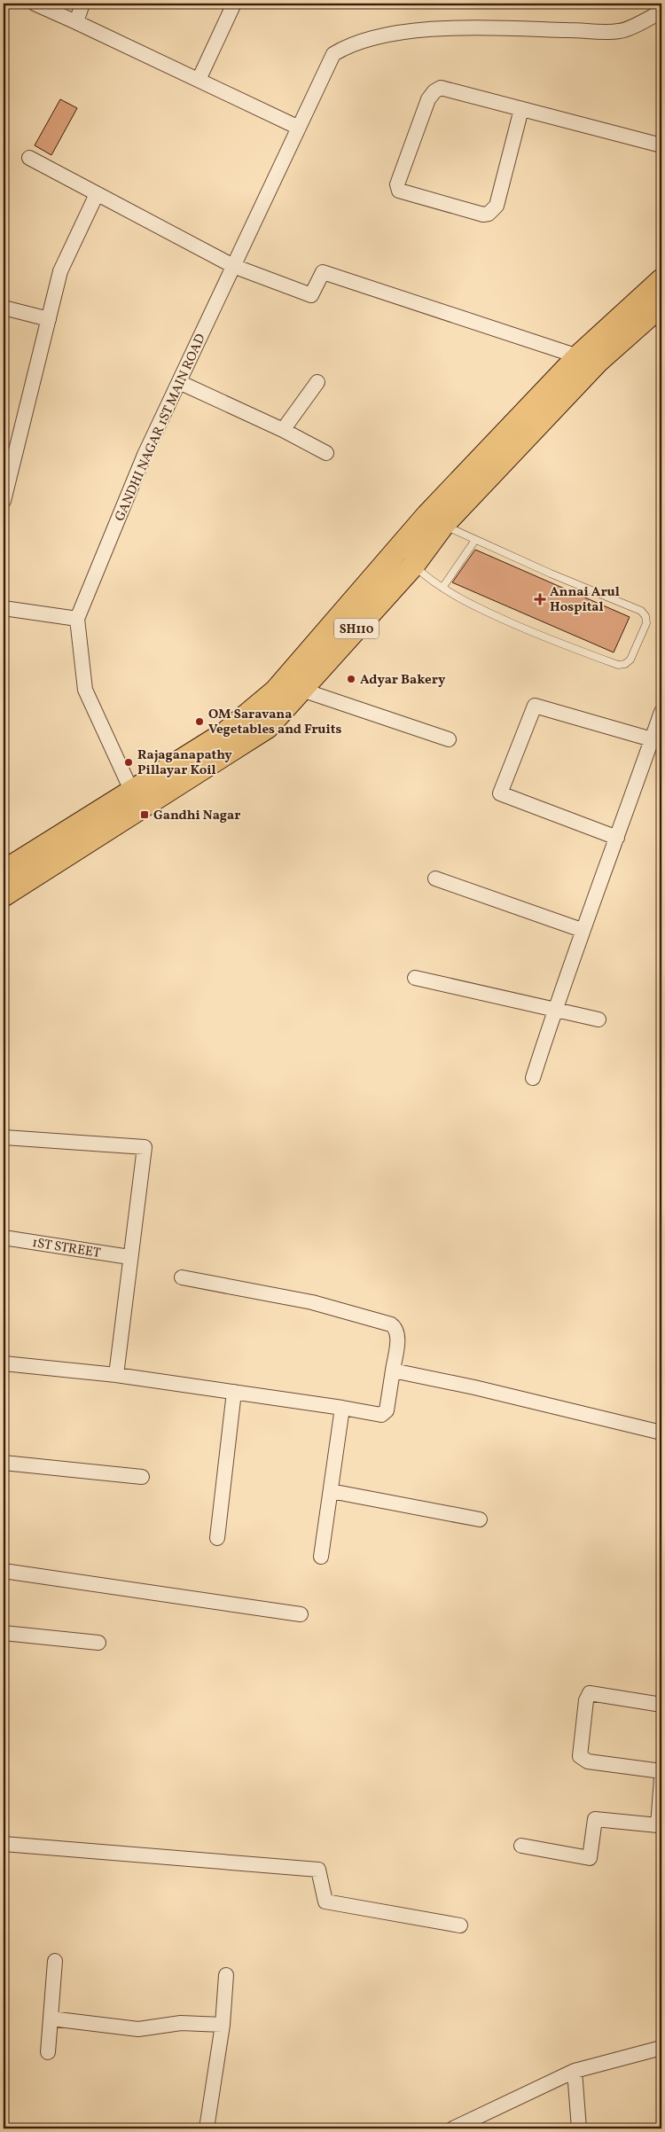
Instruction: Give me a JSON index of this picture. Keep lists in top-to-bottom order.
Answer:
{
  "streets": {
    "main road": ["SH110"],
    "street": ["GANDHI NAGAR 1ST MAIN ROAD", "1ST STREET"]
  },
  "crossings": [
    ["GANDHI NAGAR 1ST MAIN ROAD", "SH110"]
  ],
  "places": {
    "health": ["Annai Arul Hospital"],
    "other": ["Adyar Bakery", "OM Saravana Vegetables and Fruits", "Rajaganapathy Pillayar Koil"],
    "transit": ["Gandhi Nagar"]
  }
}
